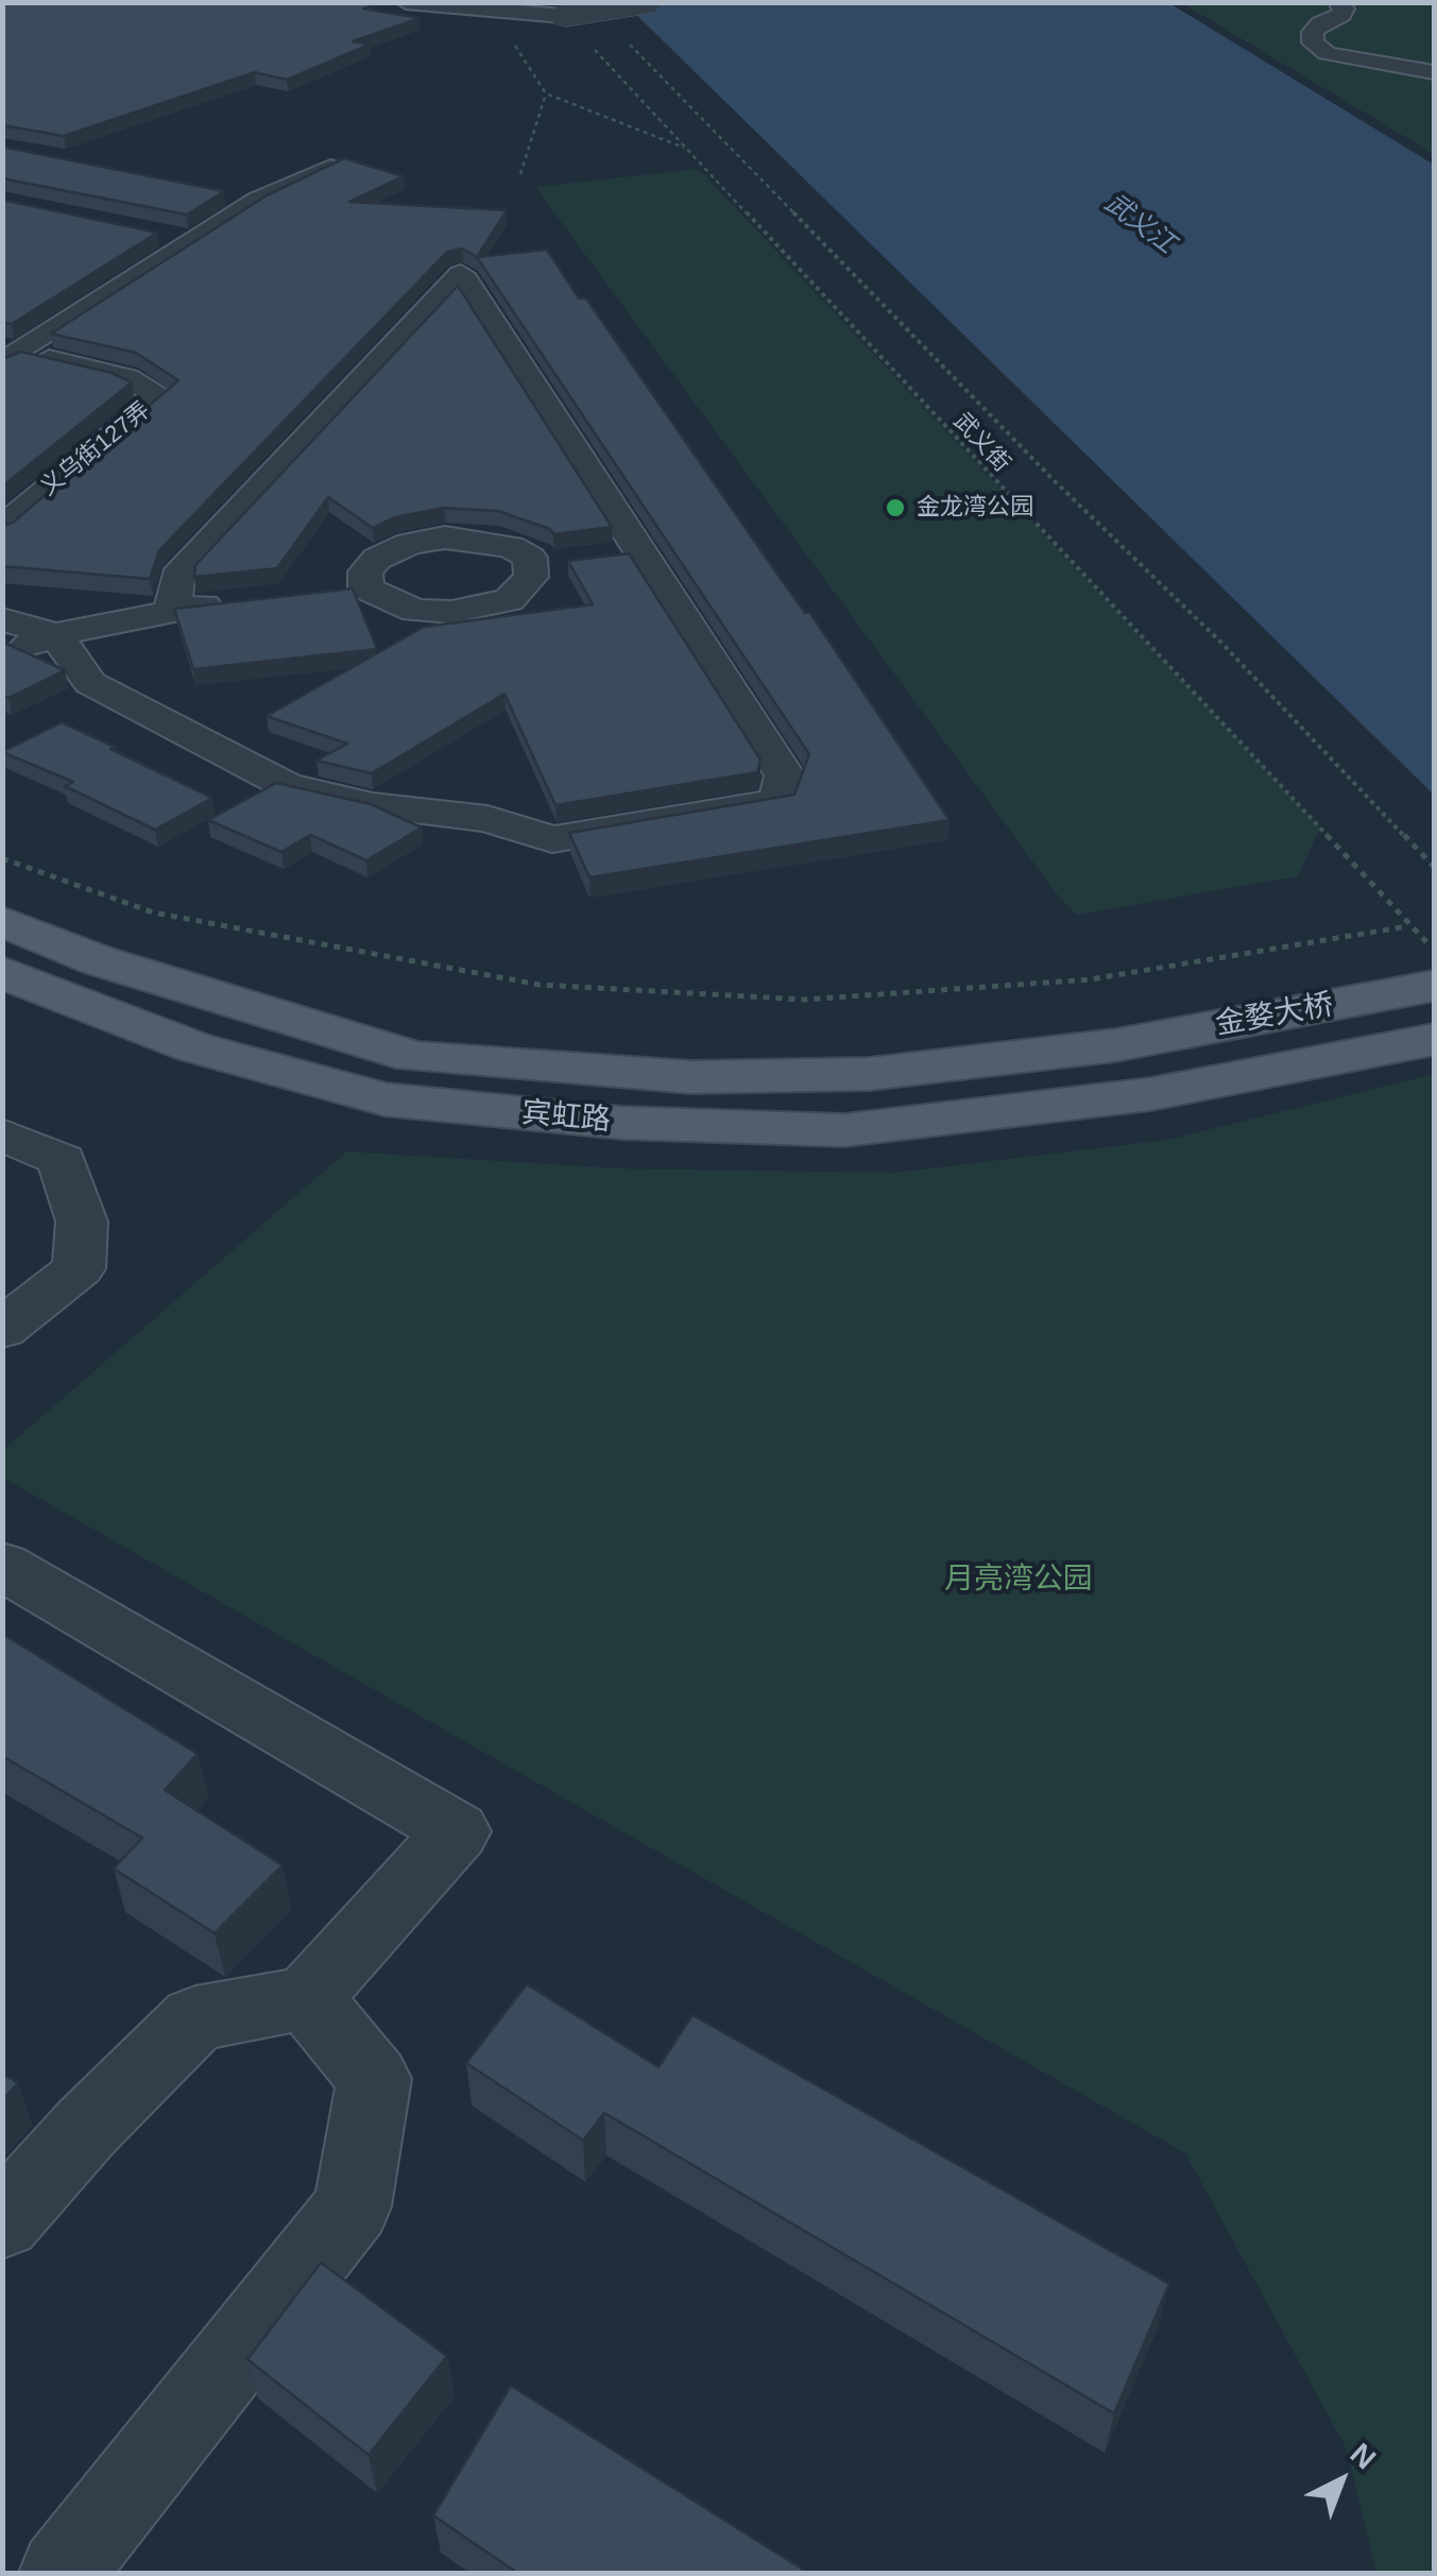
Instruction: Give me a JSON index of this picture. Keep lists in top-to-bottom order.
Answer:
{
  "streets": {
    "main road": ["金婺大桥", "宾虹路"],
    "street": ["义乌街127弄"],
    "path": ["武义街"]
  },
  "crossings": [
    ["金婺大桥", "宾虹路"]
  ],
  "water": ["武义江"],
  "parks": ["月亮湾公园"],
  "places": ["金龙湾公园"],
  "north": "top right"
}
